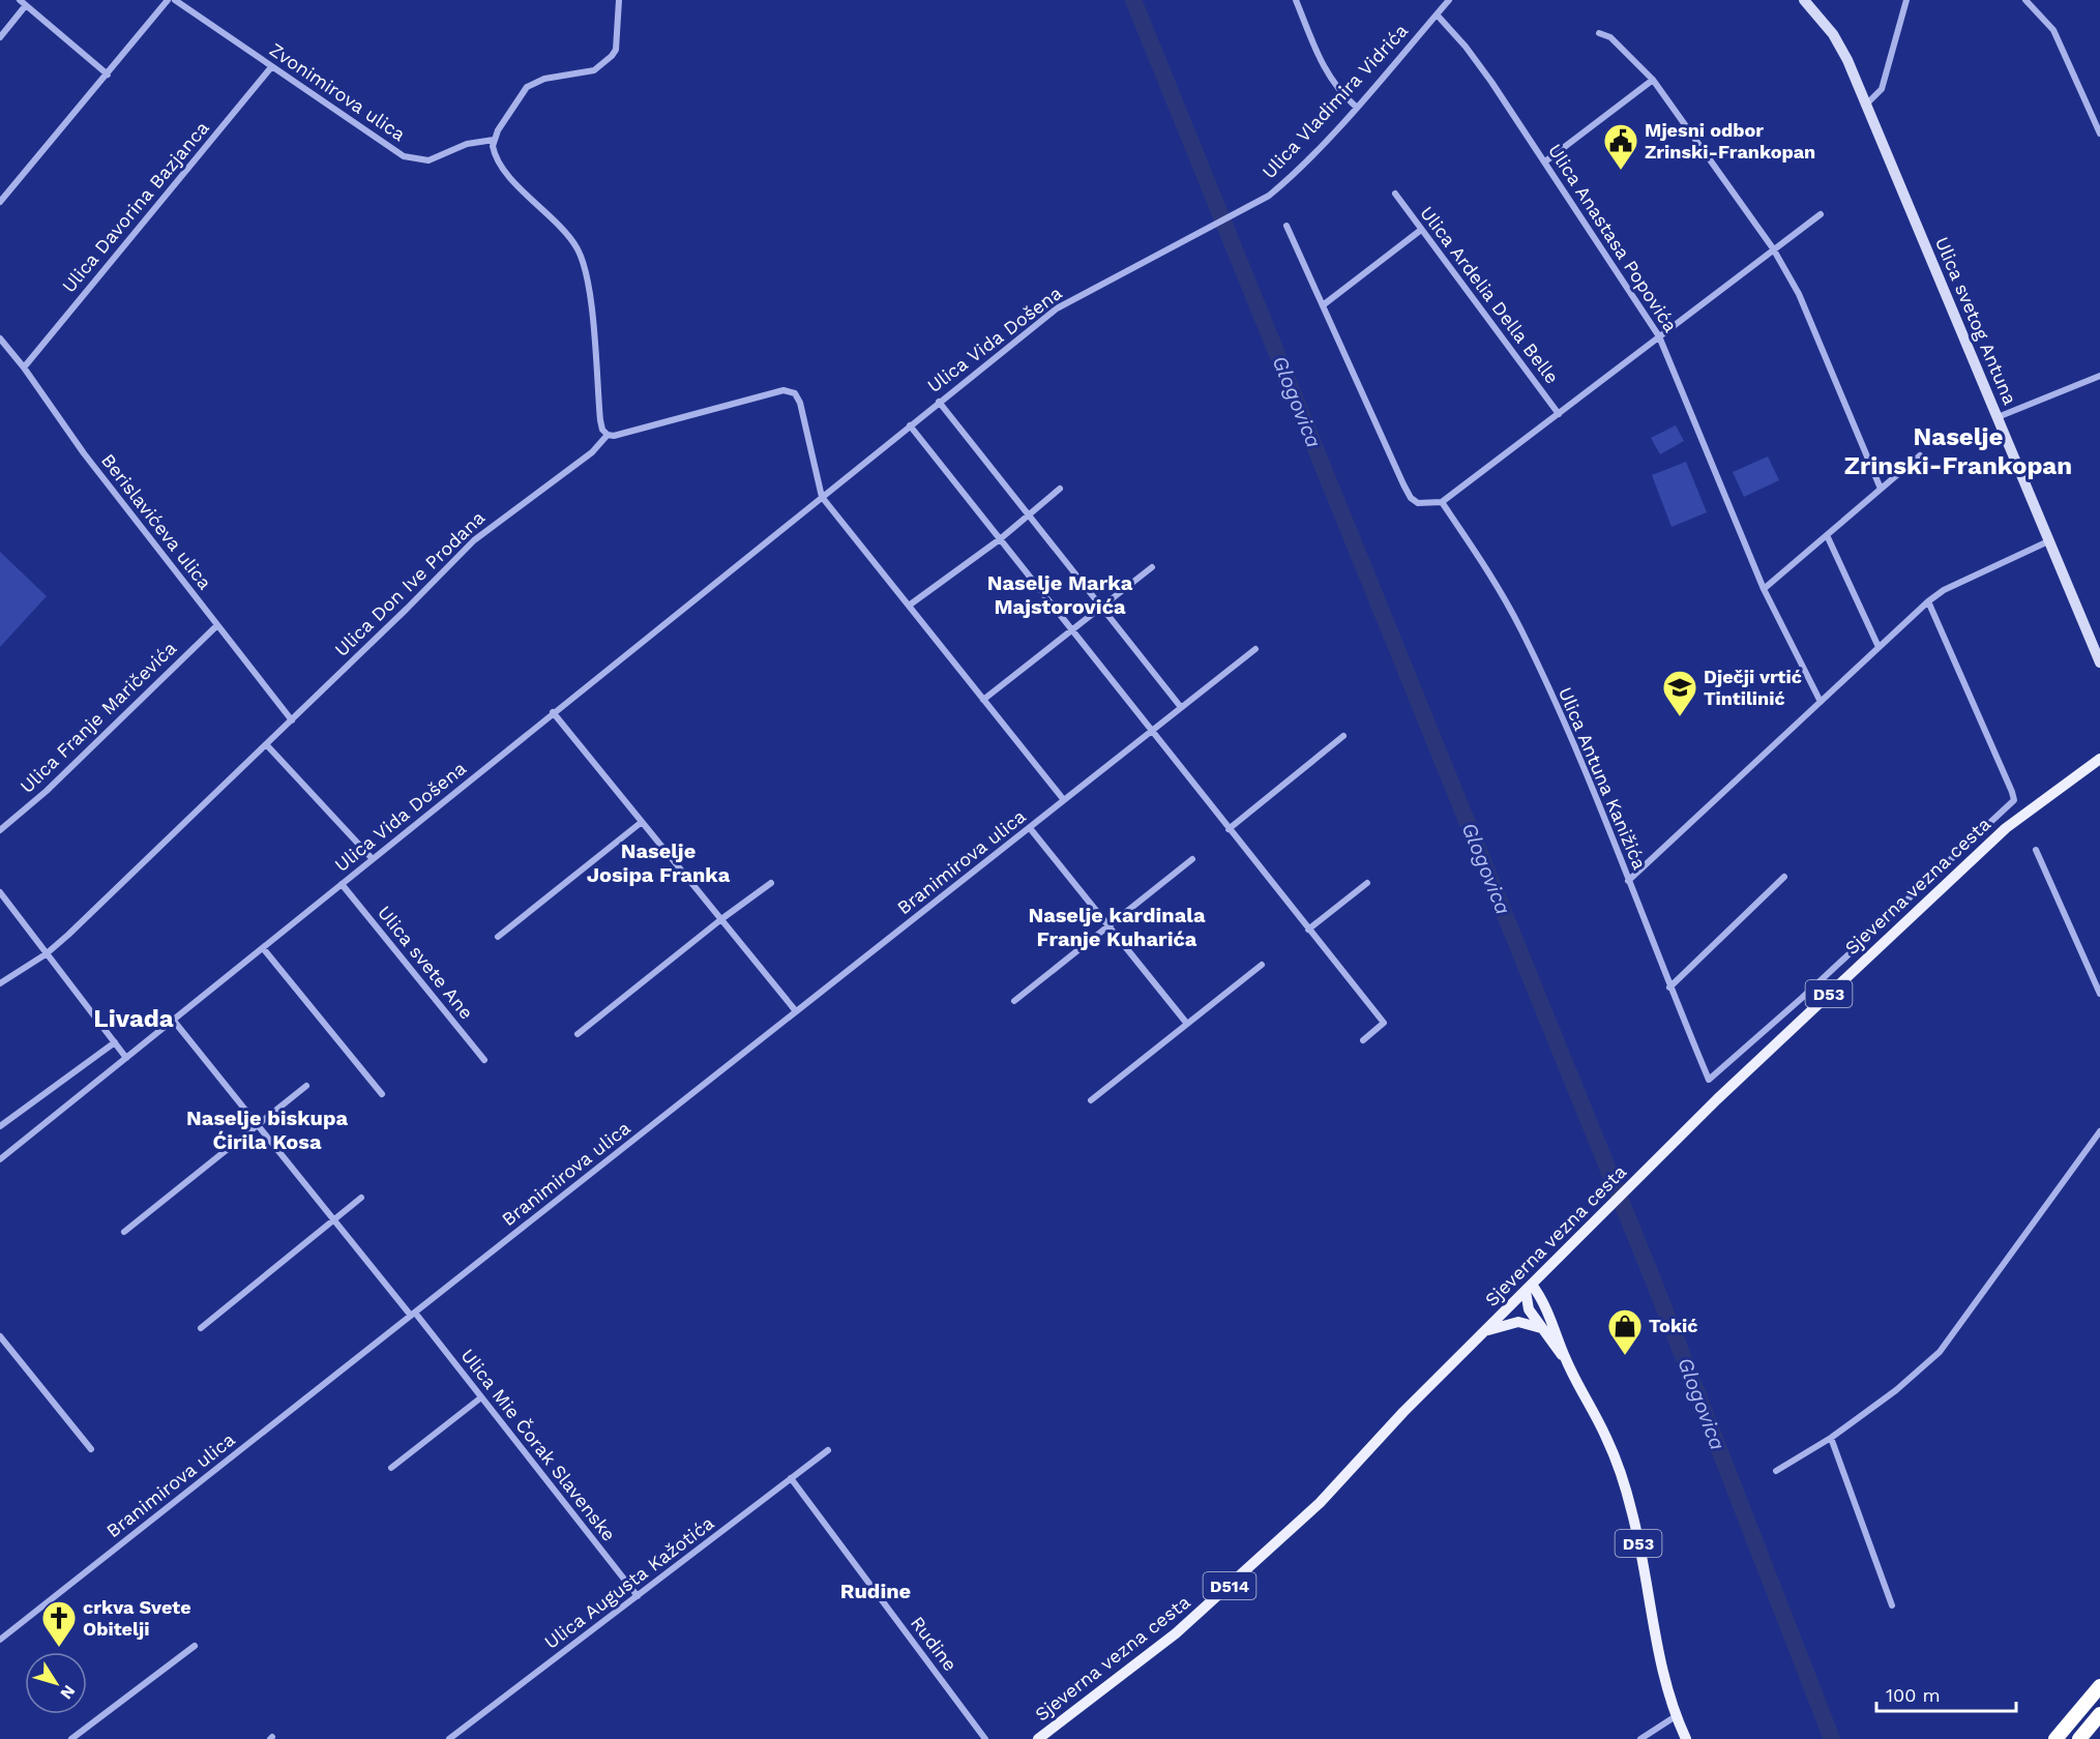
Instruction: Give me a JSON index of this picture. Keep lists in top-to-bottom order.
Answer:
{
  "streets": {
    "main road": [
      "Ulica svetog Antuna",
      "Sjeverna vezna cesta",
      "D53",
      "D514"
    ],
    "street": [
      "Zvonimirova ulica",
      "Ulica Vladimira Vidrića",
      "Ulica Davorina Bazjanca",
      "Ulica Anastasa Popovića",
      "Ulica Ardelia Della Belle",
      "Ulica Vida Došena",
      "Berislavićeva ulica",
      "Ulica Don Ive Prodana",
      "Ulica Franje Maričevića",
      "Ulica Antuna Kanižića",
      "Branimirova ulica",
      "Ulica svete Ane",
      "Ulica Mie Čorak Slavenske",
      "Ulica Augusta Kažotića",
      "Rudine"
    ]
  },
  "crossings": [
    ["Zvonimirova ulica", "Ulica Davorina Bazjanca"],
    ["Ulica Vladimira Vidrića", "Ulica Anastasa Popovića"],
    ["Ulica Vladimira Vidrića", "Ulica Vida Došena"],
    ["Ulica Davorina Bazjanca", "Berislavićeva ulica"],
    ["Ulica Vida Došena", "Ulica svete Ane"],
    ["Berislavićeva ulica", "Ulica Don Ive Prodana"],
    ["Berislavićeva ulica", "Ulica Franje Maričevića"],
    ["Branimirova ulica", "Ulica Mie Čorak Slavenske"],
    ["Sjeverna vezna cesta", "D53"],
    ["Ulica Mie Čorak Slavenske", "Ulica Augusta Kažotića"],
    ["Ulica Augusta Kažotića", "Rudine"]
  ],
  "districts": [
    "Naselje Zrinski-Frankopan",
    "Naselje Marka Majstorovića",
    "Naselje Josipa Franka",
    "Naselje kardinala Franje Kuharića",
    "Livada",
    "Naselje biskupa Ćirila Kosa",
    "Rudine"
  ],
  "water": ["Glogovica"],
  "places": {
    "public building": ["Mjesni odbor Zrinski-Frankopan"],
    "school or university": ["Dječji vrtić Tintilinić"],
    "shop": ["Tokić"],
    "church": ["crkva Svete Obitelji"]
  },
  "scale_bar": "100 m",
  "north": "bottom right"
}
